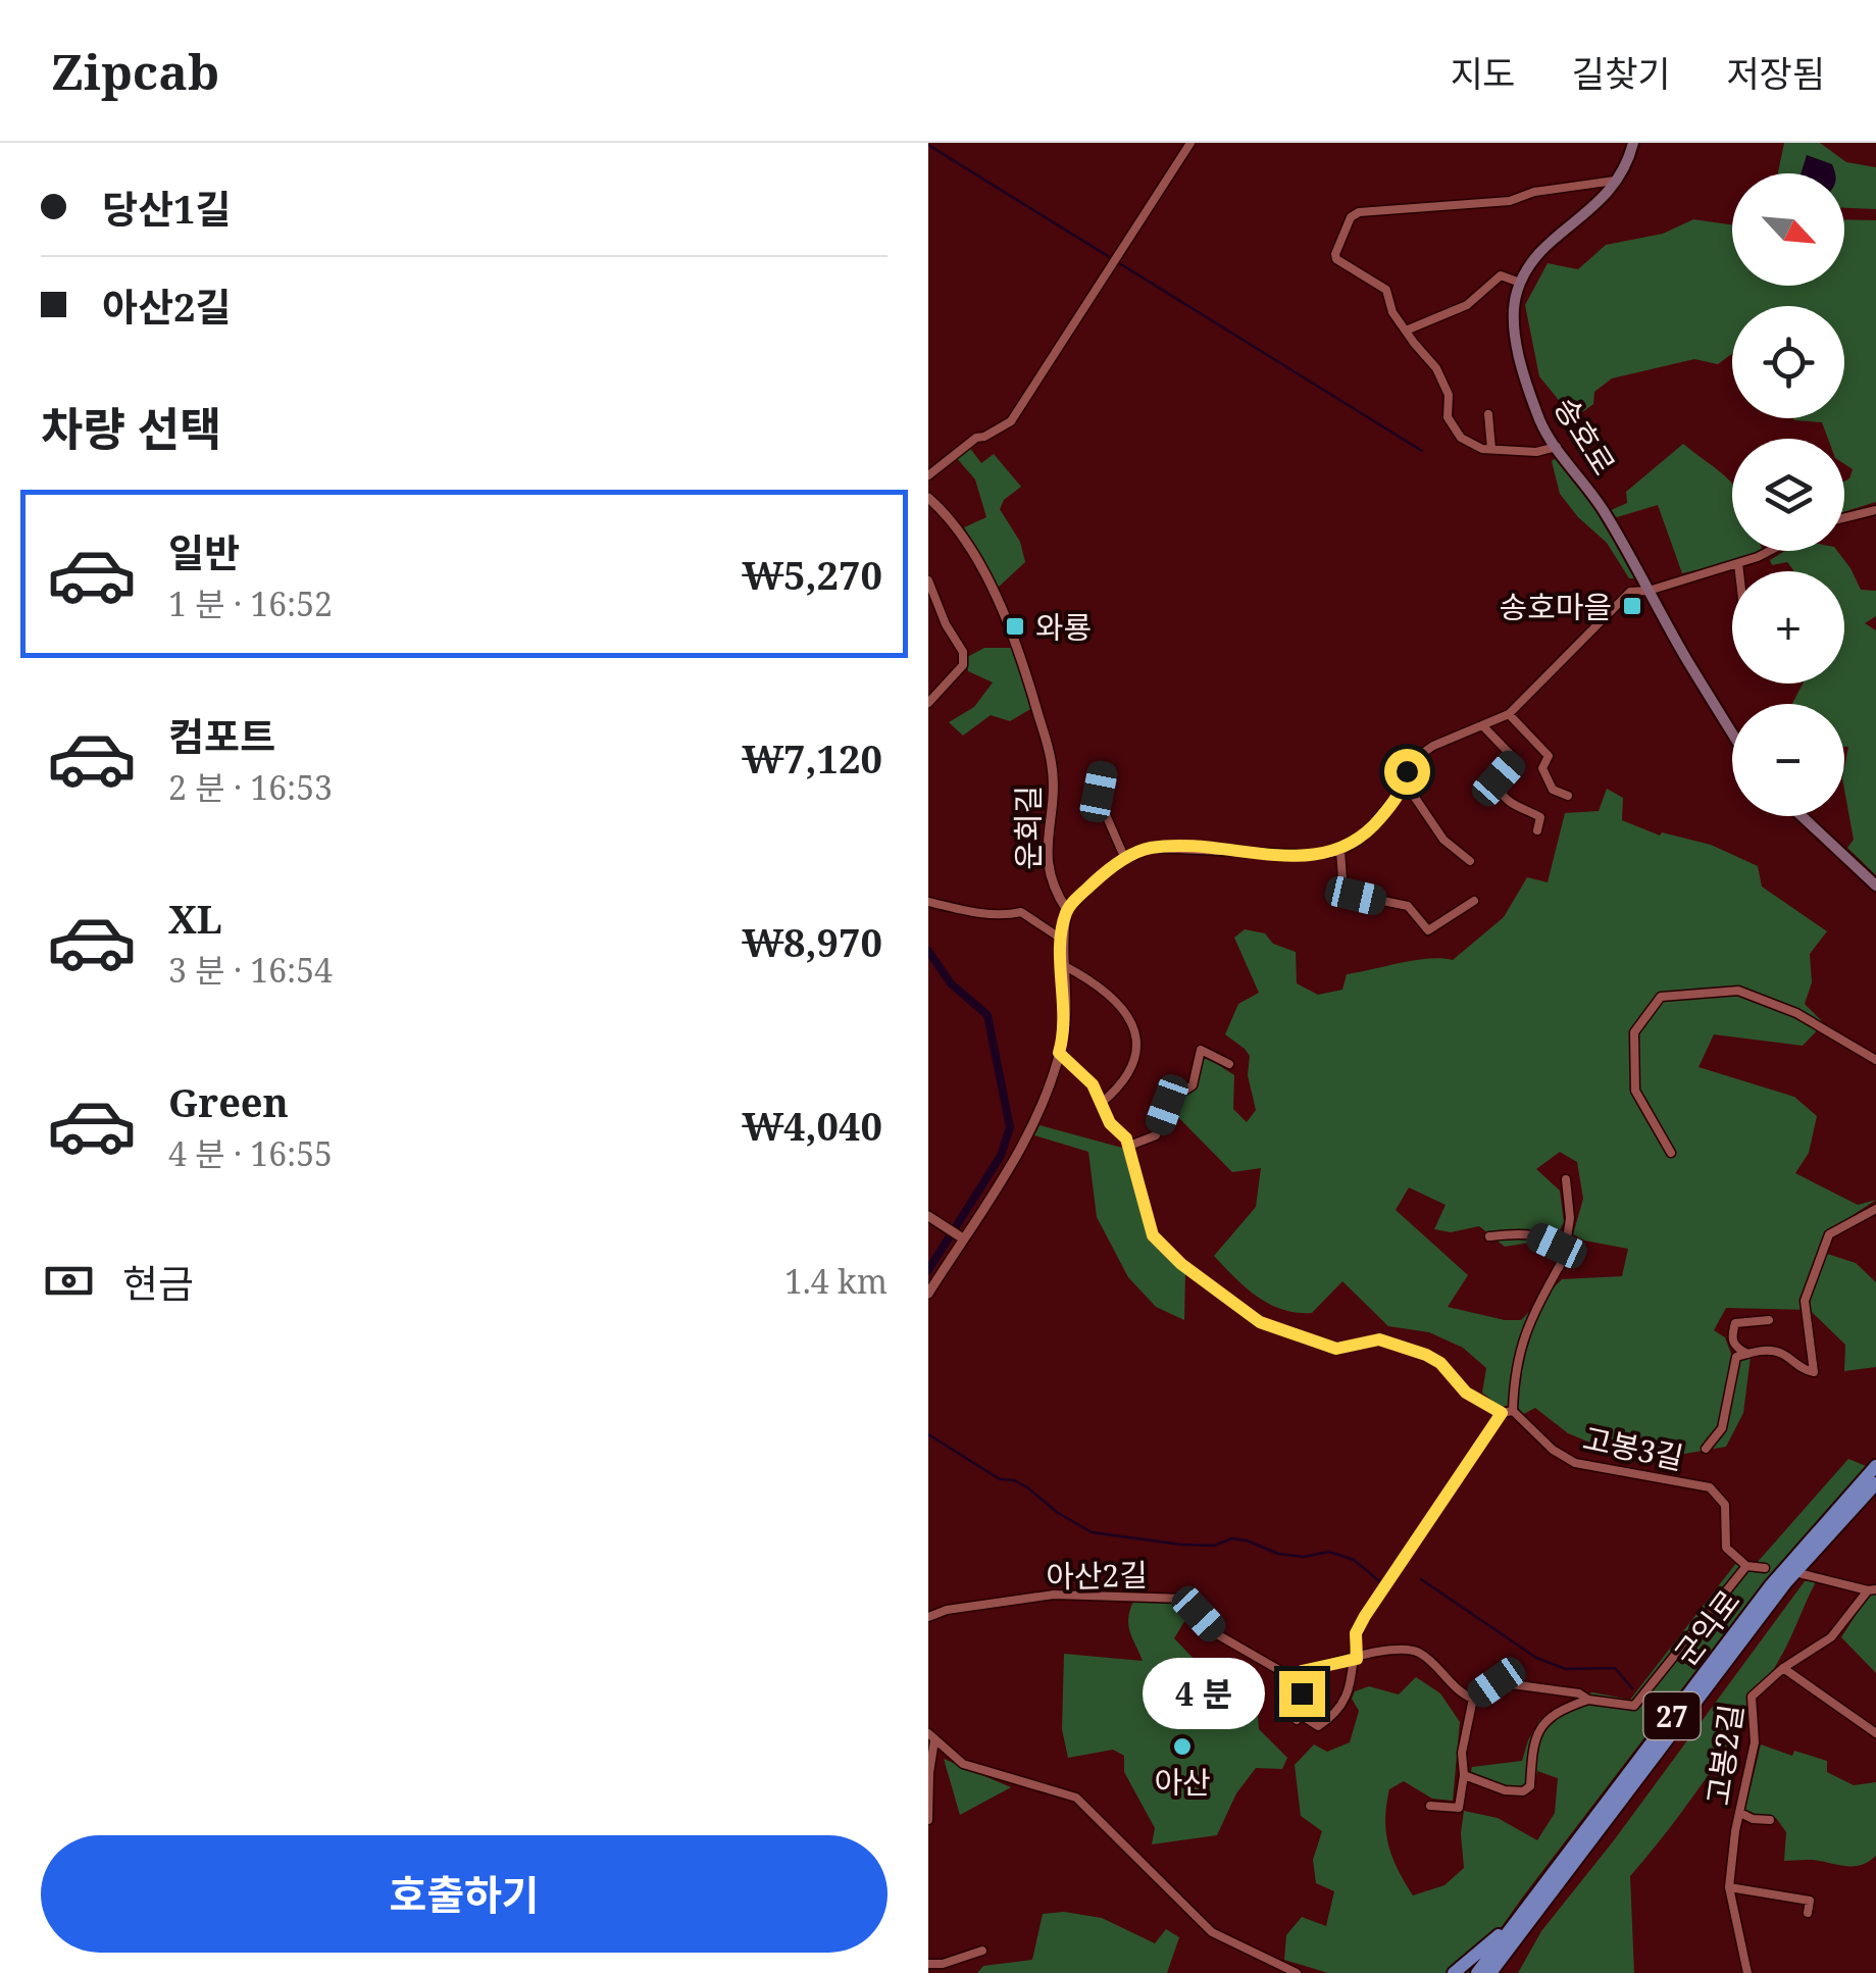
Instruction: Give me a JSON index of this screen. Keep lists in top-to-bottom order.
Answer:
{
  "streets": {
    "highway": ["군익로", "27"],
    "main road": ["송호로"],
    "street": [
      "운회길",
      "고봉3길",
      "아산2길",
      "고봉2길"
    ]
  },
  "places": {
    "transit": ["송호마을", "와룡"],
    "other": ["아산"]
  },
  "north": "bottom right",
  "page": {
    "header": "Zipcab",
    "nav": ["지도", "길찾기", "저장됨"],
    "banner": ["당산1길", "아산2길"],
    "map_buttons": ["+", "−"],
    "heading": "차량 선택",
    "list": [
      {
        "name": "일반",
        "note": "1 분 · 16:52",
        "value": "₩5,270"
      },
      {
        "name": "컴포트",
        "note": "2 분 · 16:53",
        "value": "₩7,120"
      },
      {
        "name": "XL",
        "note": "3 분 · 16:54",
        "value": "₩8,970"
      },
      {
        "name": "Green",
        "note": "4 분 · 16:55",
        "value": "₩4,040"
      }
    ],
    "pay": ["현금", "1.4 km"],
    "bubble": "4 분",
    "buttons": "호출하기"
  }
}
